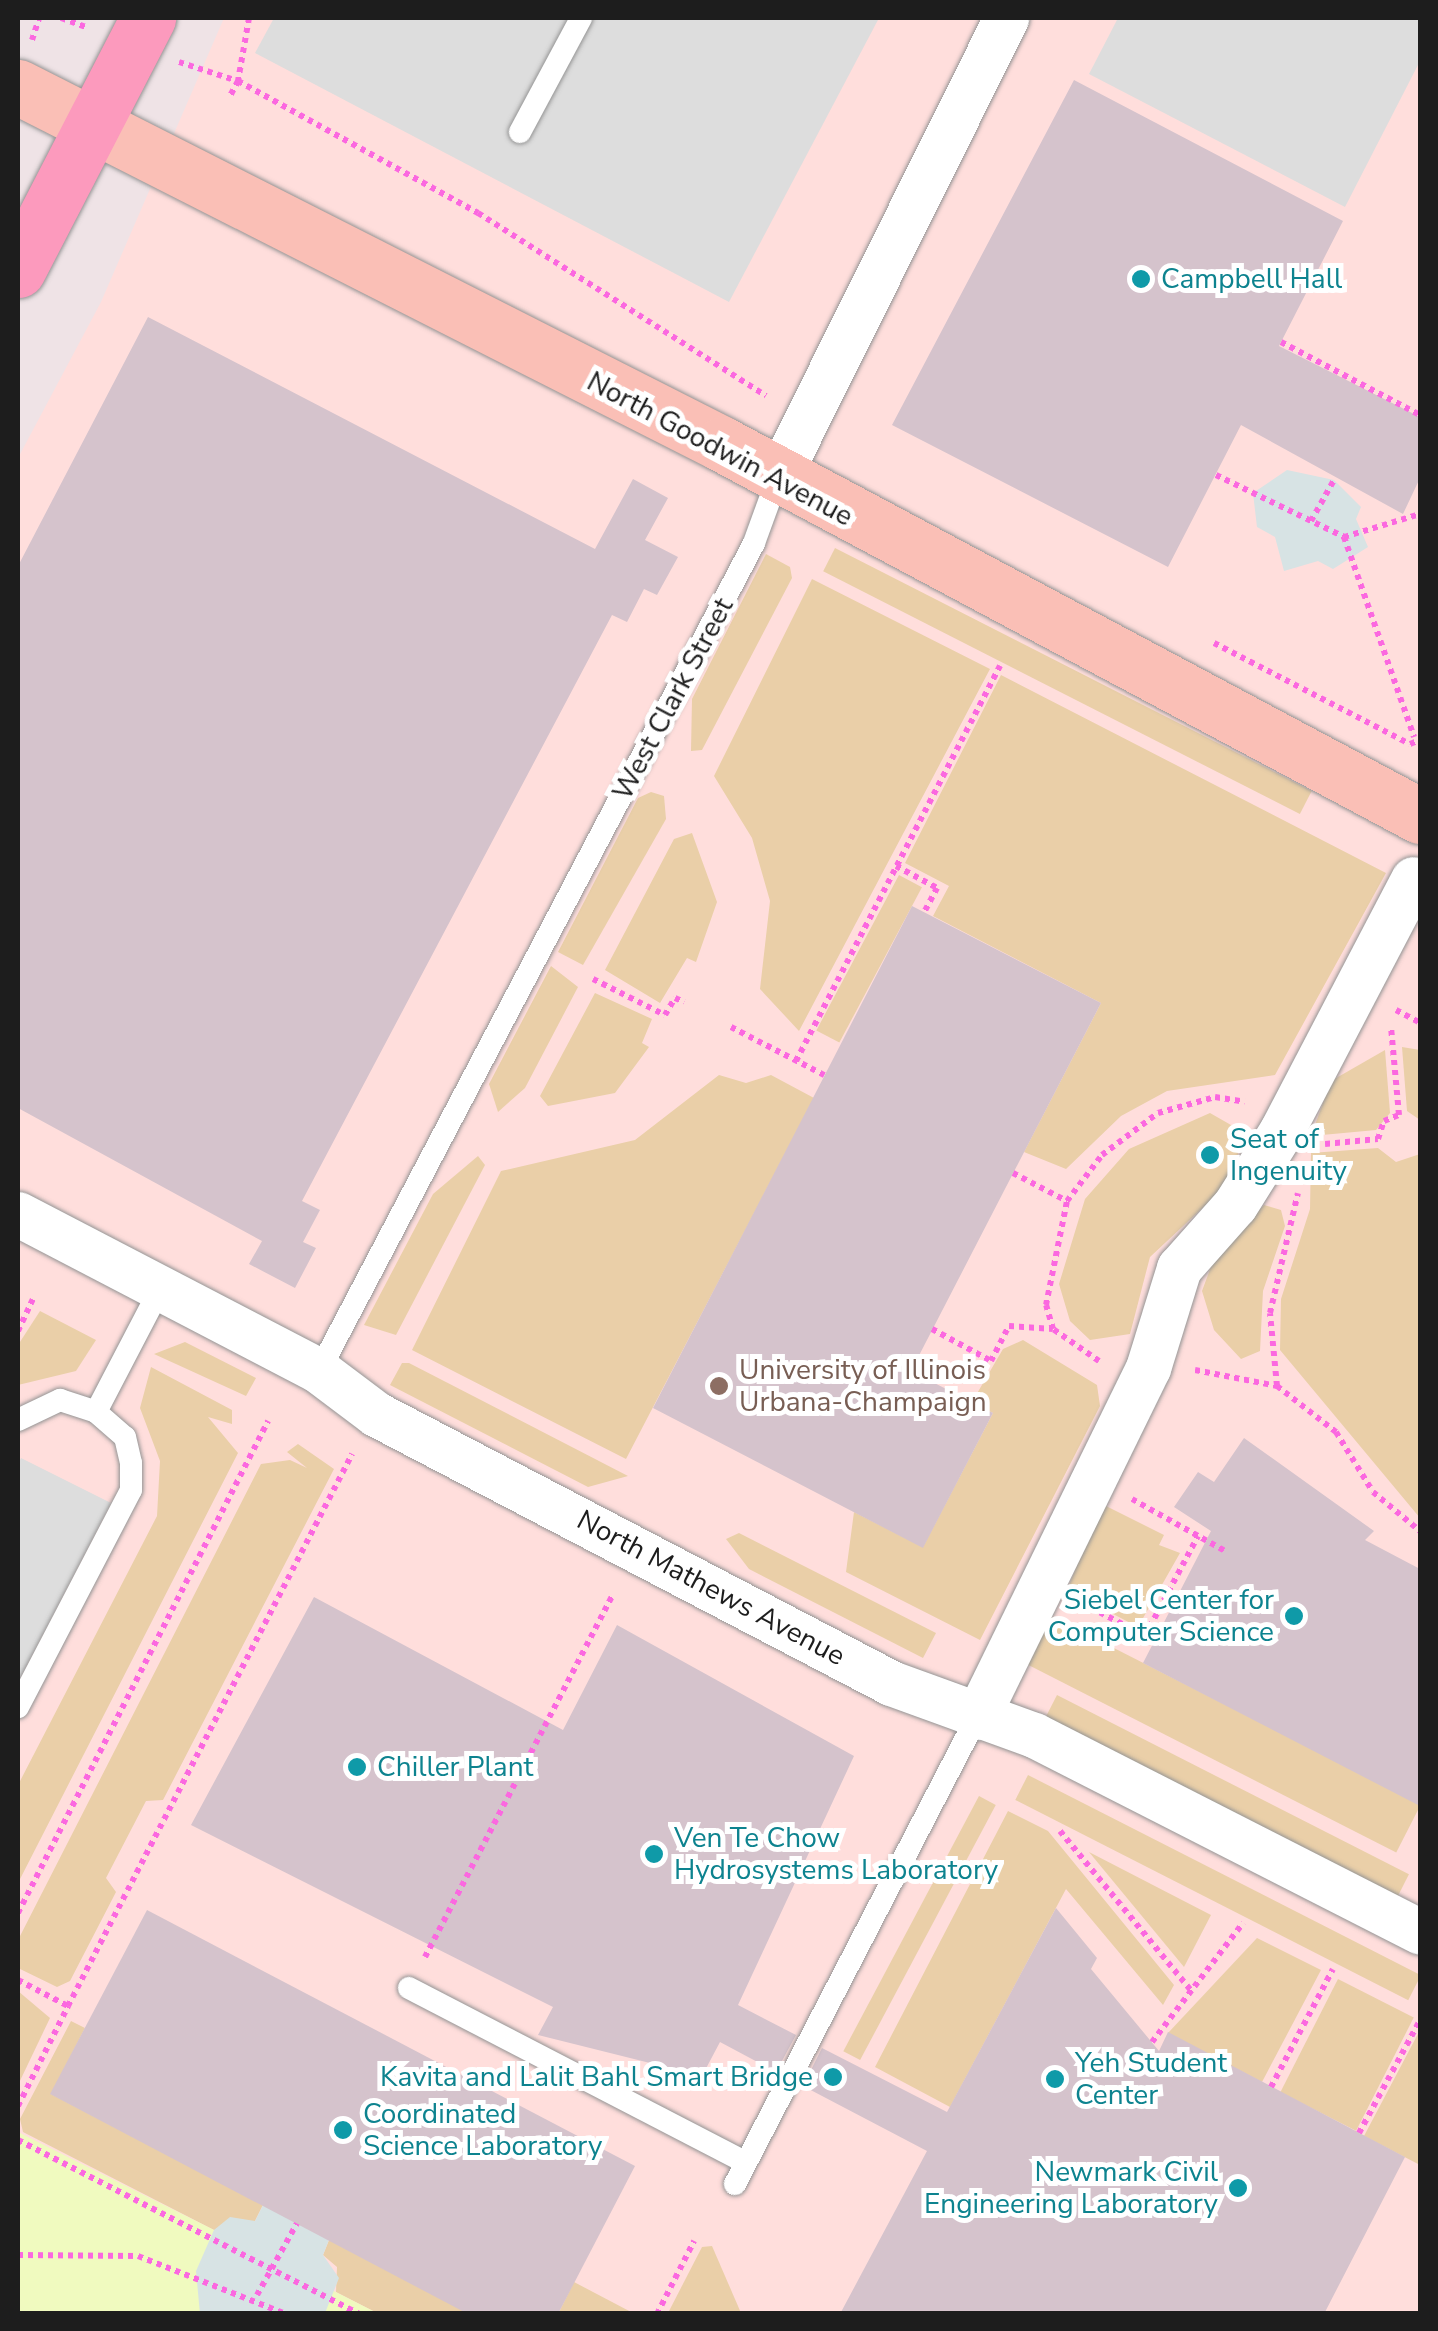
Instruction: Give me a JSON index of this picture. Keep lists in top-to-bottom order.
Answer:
{
  "streets": {
    "street": ["North Goodwin Avenue", "West Clark Street", "North Mathews Avenue"]
  },
  "crossings": [
    ["North Goodwin Avenue", "West Clark Street"],
    ["West Clark Street", "North Mathews Avenue"]
  ],
  "places": [
    "Campbell Hall",
    "Seat of Ingenuity",
    "University of Illinois Urbana-Champaign",
    "Siebel Center for Computer Science",
    "Chiller Plant",
    "Ven Te Chow Hydrosystems Laboratory",
    "Kavita and Lalit Bahl Smart Bridge",
    "Yeh Student Center",
    "Coordinated Science Laboratory",
    "Newmark Civil Engineering Laboratory"
  ]
}
